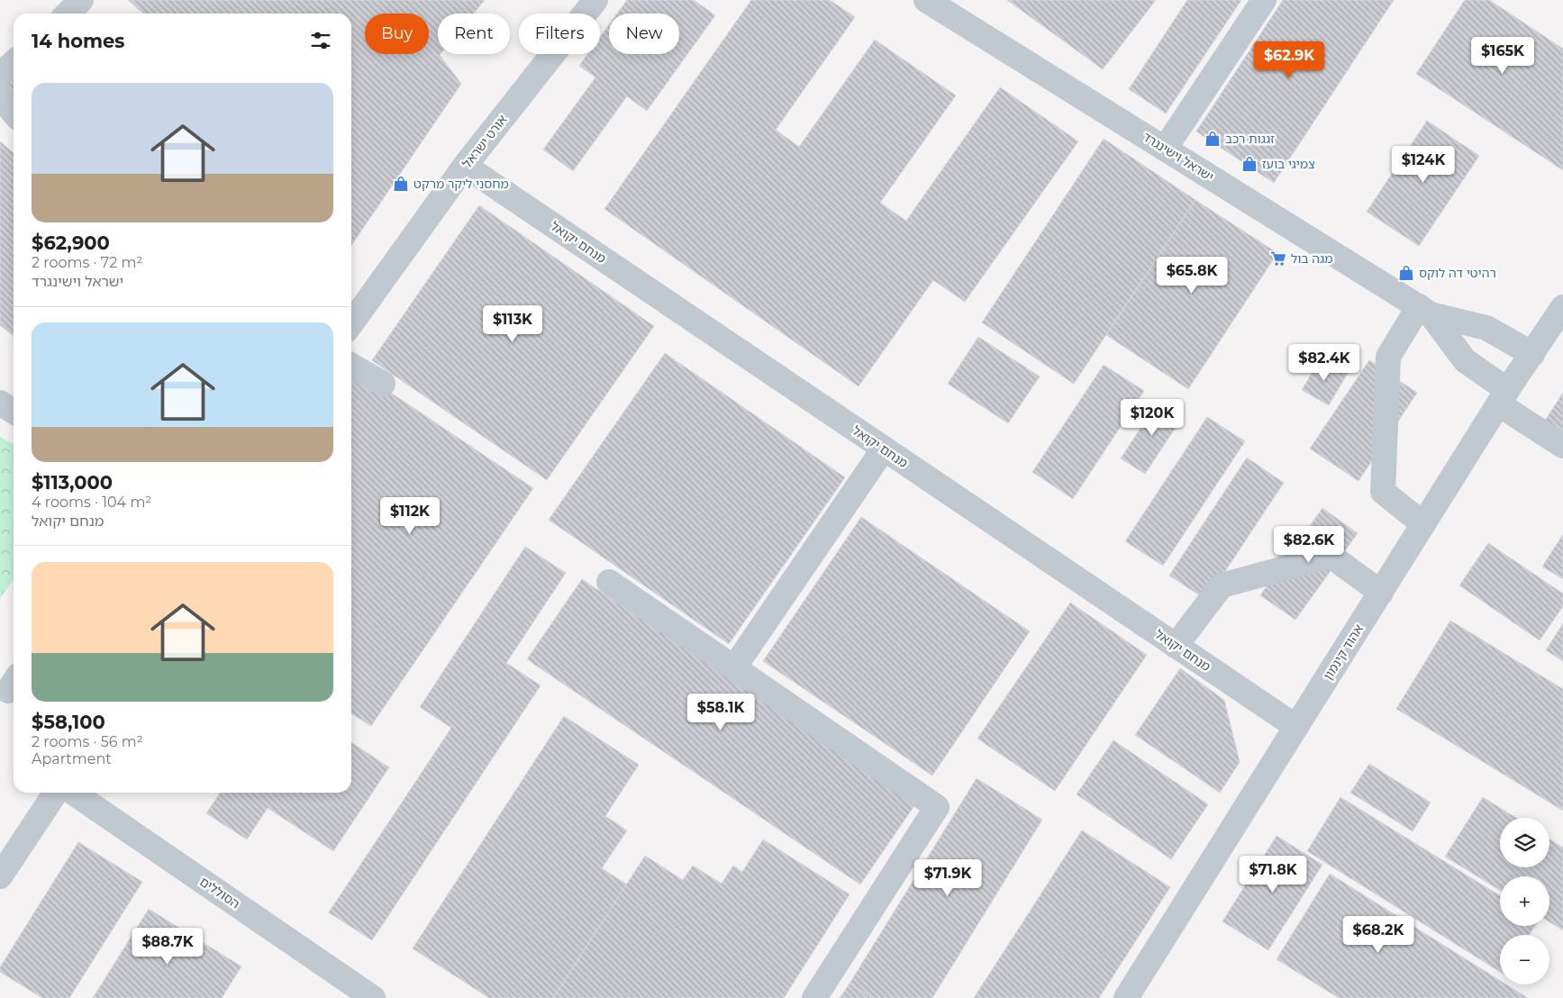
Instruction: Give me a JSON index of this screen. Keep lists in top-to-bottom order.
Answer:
{
  "streets": {
    "street": [
      "אורט ישראל",
      "ישראל וישינגרד",
      "מנחם יקואל",
      "אהוד קינמון",
      "הסוללים"
    ]
  },
  "crossings": [
    ["אורט ישראל", "מנחם יקואל"],
    ["ישראל וישינגרד", "אהוד קינמון"],
    ["מנחם יקואל", "אהוד קינמון"]
  ],
  "places": {
    "shop": [
      "זגגות רכב",
      "צמיגי בועז",
      "מחסני ליקר מרקט",
      "רהיטי דה לוקס"
    ],
    "supermarket": ["מגה בול"]
  },
  "page": {
    "chip": [
      "Buy",
      "Rent",
      "Filters",
      "New"
    ],
    "heading": "14 homes",
    "price": [
      "$165K",
      "$62.9K",
      "$124K",
      "$65.8K",
      "$113K",
      "$82.4K",
      "$120K",
      "$112K",
      "$82.6K",
      "$58.1K",
      "$71.8K",
      "$71.9K",
      "$68.2K",
      "$88.7K"
    ],
    "list": [
      {
        "name": "$62,900",
        "note": "2 rooms · 72 m² · ישראל וישינגרד"
      },
      {
        "name": "$113,000",
        "note": "4 rooms · 104 m² · מנחם יקואל"
      },
      {
        "name": "$58,100",
        "note": "2 rooms · 56 m² · Apartment"
      }
    ],
    "map_buttons": ["+", "−"]
  }
}
